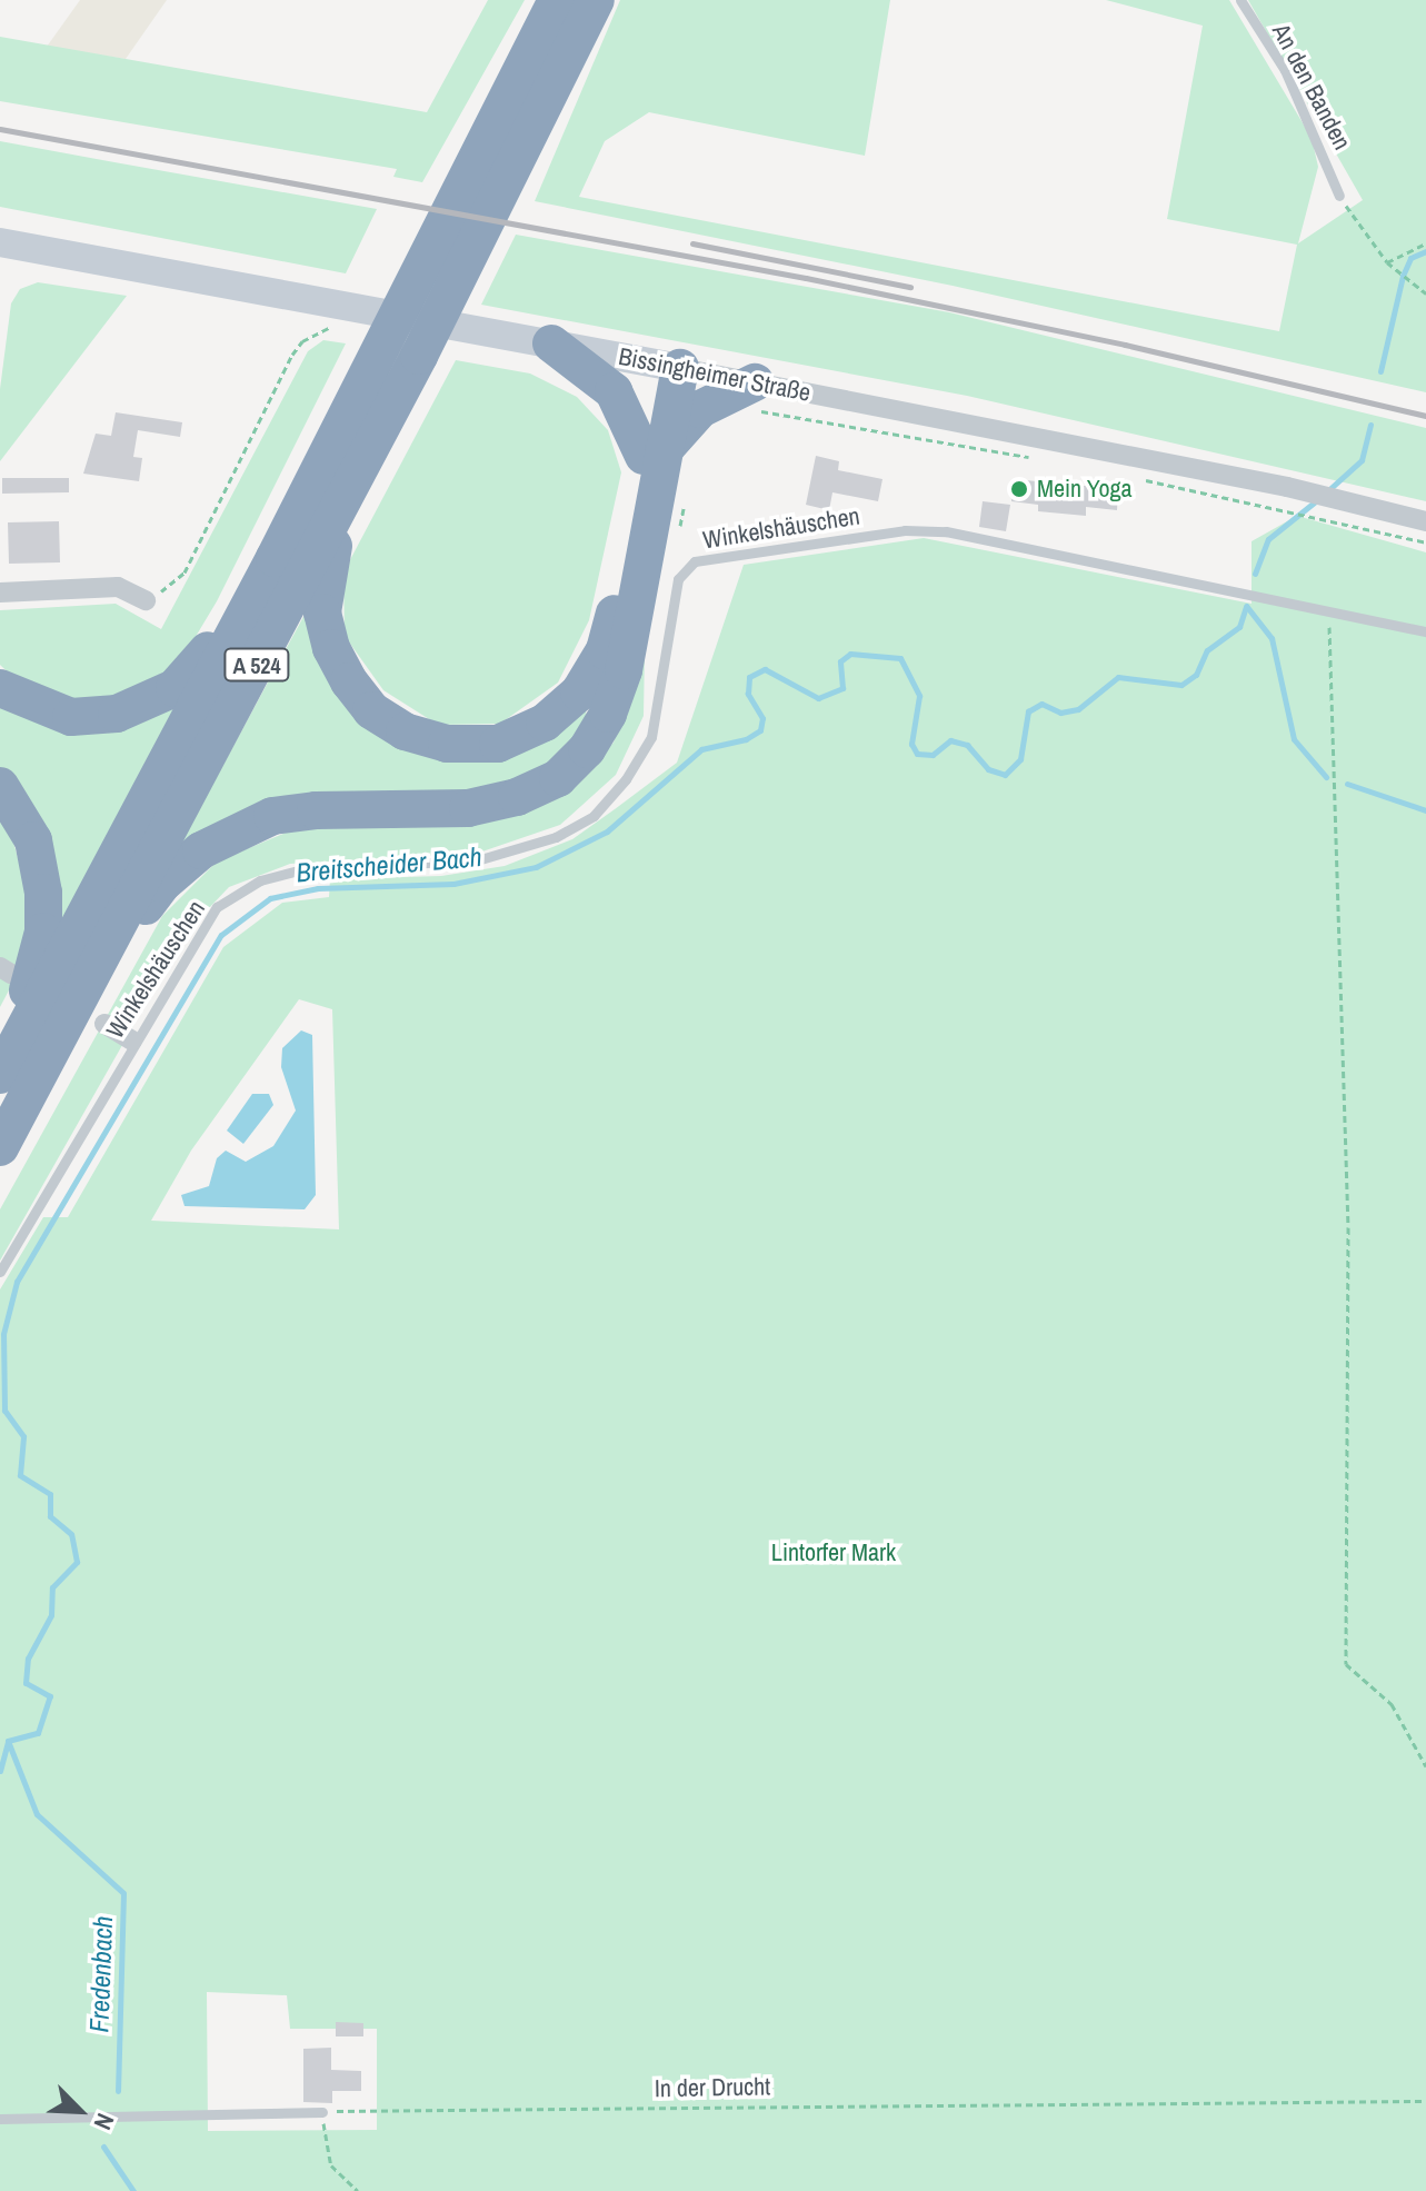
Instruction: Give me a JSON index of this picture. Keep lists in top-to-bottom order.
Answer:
{
  "streets": {
    "highway": ["A 524"],
    "street": ["Bissingheimer Straße"],
    "lane": ["An den Banden", "Winkelshäuschen"],
    "path": ["In der Drucht"]
  },
  "water": ["Breitscheider Bach", "Fredenbach"],
  "parks": ["Lintorfer Mark"],
  "places": ["Mein Yoga"],
  "north": "bottom right"
}
